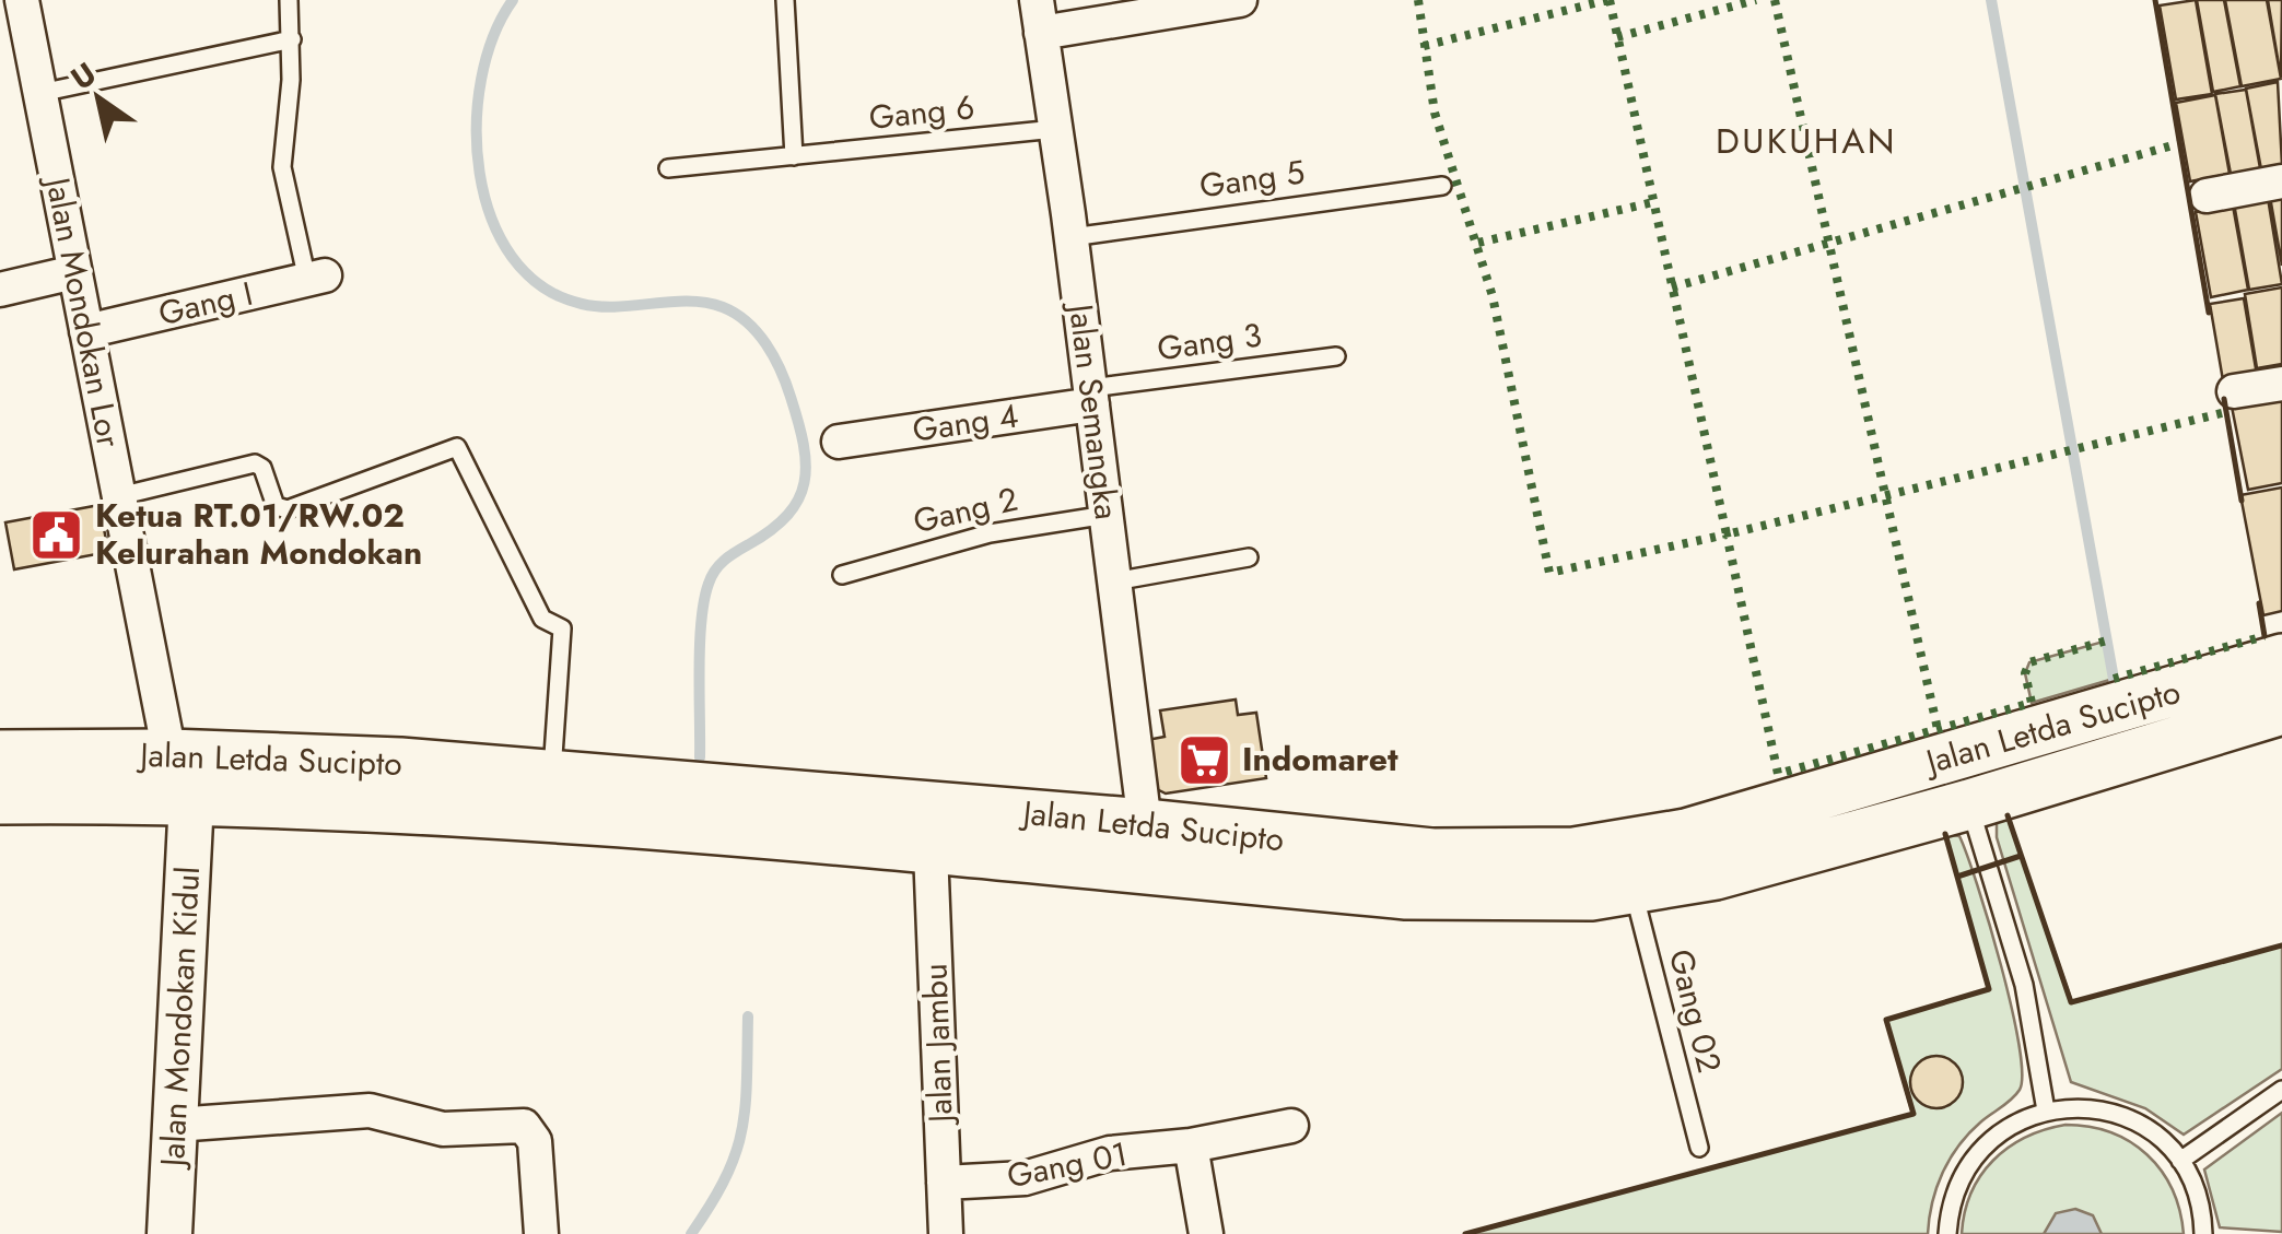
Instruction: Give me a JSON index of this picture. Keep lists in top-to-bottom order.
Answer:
{
  "streets": {
    "main road": ["Jalan Letda Sucipto"],
    "street": [
      "Gang I",
      "Jalan Mondokan Lor",
      "Jalan Semangka",
      "Gang 4",
      "Jalan Mondokan Kidul",
      "Jalan Jambu",
      "Gang 01"
    ],
    "lane": [
      "Gang 6",
      "Gang 5",
      "Gang 3",
      "Gang 2",
      "Gang 02"
    ]
  },
  "crossings": [
    ["Gang 6", "Jalan Semangka"],
    ["Gang 5", "Jalan Semangka"],
    ["Gang I", "Jalan Mondokan Lor"],
    ["Jalan Mondokan Lor", "Jalan Letda Sucipto"],
    ["Gang 3", "Jalan Semangka"],
    ["Gang 3", "Gang 4"],
    ["Jalan Semangka", "Gang 4"],
    ["Jalan Semangka", "Gang 2"],
    ["Jalan Semangka", "Jalan Letda Sucipto"],
    ["Jalan Letda Sucipto", "Gang 02"],
    ["Jalan Letda Sucipto", "Jalan Mondokan Kidul"],
    ["Jalan Letda Sucipto", "Jalan Jambu"],
    ["Jalan Jambu", "Gang 01"]
  ],
  "districts": ["DUKUHAN"],
  "places": {
    "public building": ["Ketua RT.01/RW.02 Kelurahan Mondokan"],
    "supermarket": ["Indomaret"]
  },
  "north": "top left"
}
